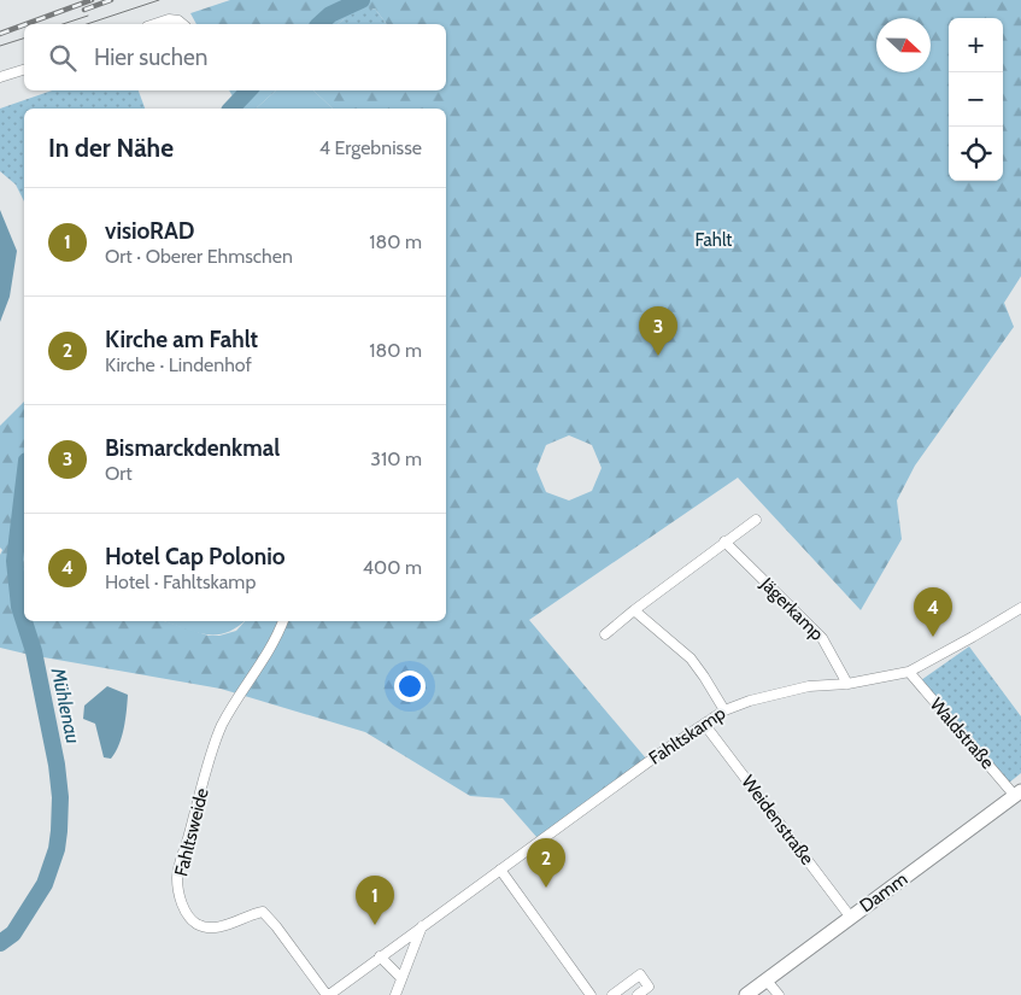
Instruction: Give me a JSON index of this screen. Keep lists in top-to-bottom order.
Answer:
{
  "streets": {
    "main road": ["Damm"],
    "street": [
      "Jägerkamp",
      "Waldstraße",
      "Fahltskamp",
      "Weidenstraße",
      "Fahltsweide"
    ]
  },
  "crossings": [
    ["Jägerkamp", "Fahltskamp"],
    ["Waldstraße", "Fahltskamp"],
    ["Waldstraße", "Damm"],
    ["Fahltskamp", "Weidenstraße"],
    ["Fahltskamp", "Fahltsweide"],
    ["Weidenstraße", "Damm"]
  ],
  "water": ["Mühlenau"],
  "parks": ["Fahlt"],
  "north": "right",
  "page": {
    "map_buttons": ["+", "−"],
    "search": "Hier suchen",
    "heading": ["In der Nähe", "4 Ergebnisse"],
    "list": [
      {
        "mark": "1",
        "name": "visioRAD",
        "note": "Ort · Oberer Ehmschen",
        "value": "180 m"
      },
      {
        "mark": "2",
        "name": "Kirche am Fahlt",
        "note": "Kirche · Lindenhof",
        "value": "180 m"
      },
      {
        "mark": "3",
        "name": "Bismarckdenkmal",
        "note": "Ort",
        "value": "310 m"
      },
      {
        "mark": "4",
        "name": "Hotel Cap Polonio",
        "note": "Hotel · Fahltskamp",
        "value": "400 m"
      }
    ],
    "pins": [
      "3",
      "4",
      "2",
      "1"
    ]
  }
}
